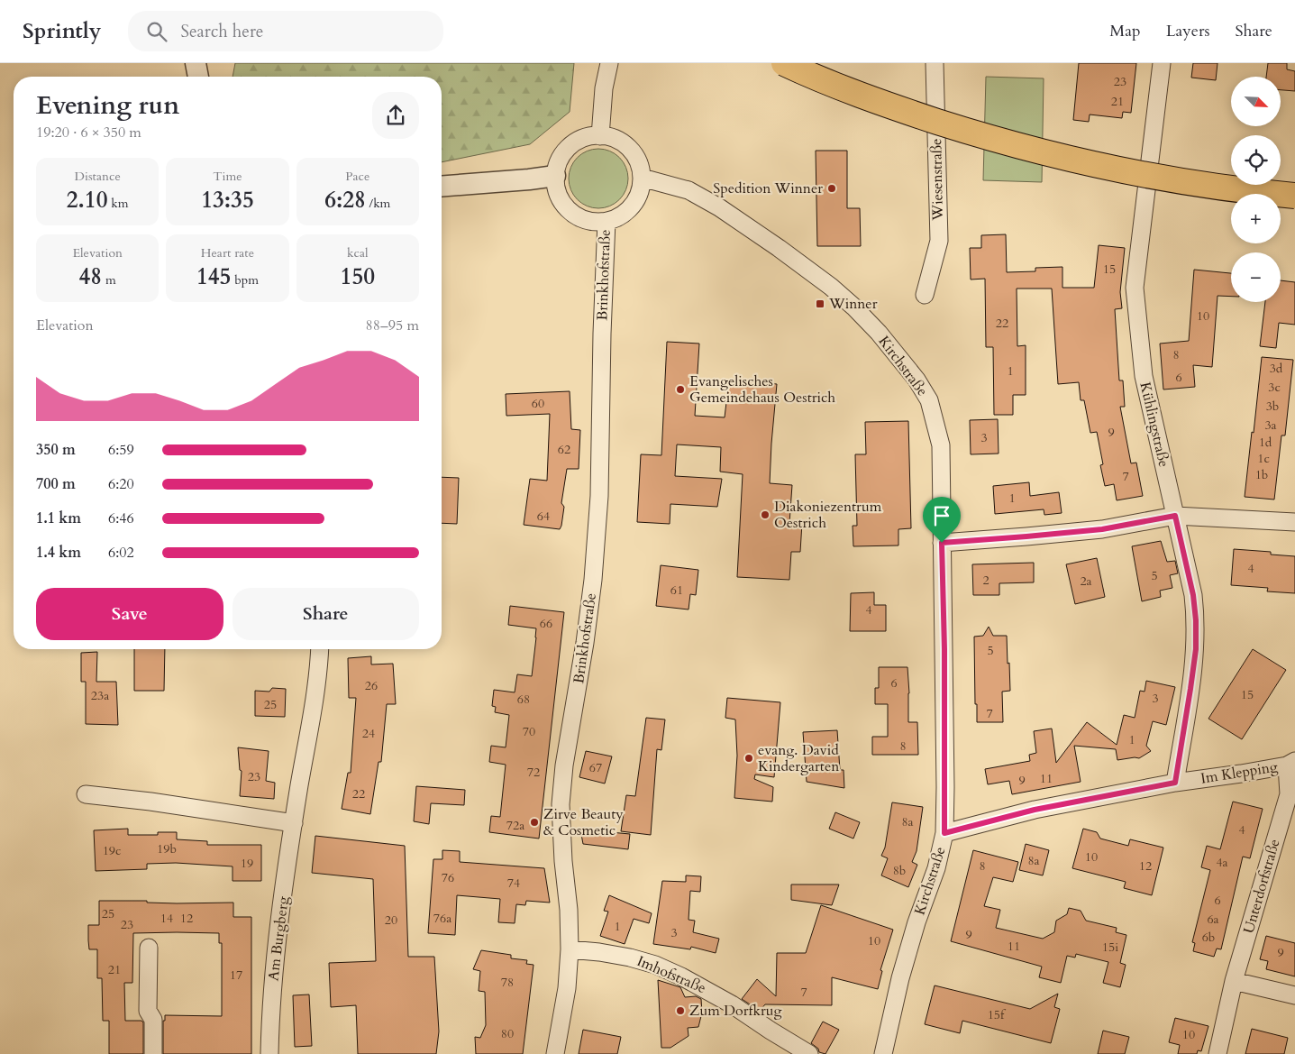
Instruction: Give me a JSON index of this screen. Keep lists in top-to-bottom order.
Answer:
{
  "streets": {
    "street": [
      "Wiesenstraße",
      "Brinkhofstraße",
      "Kirchstraße",
      "Kühlingstraße",
      "Im Klepping",
      "Unterdorfstraße",
      "Am Burgberg",
      "Imhofstraße"
    ]
  },
  "crossings": [
    ["Brinkhofstraße", "Kirchstraße"],
    ["Brinkhofstraße", "Imhofstraße"],
    ["Kirchstraße", "Im Klepping"],
    ["Kühlingstraße", "Im Klepping"],
    ["Im Klepping", "Unterdorfstraße"]
  ],
  "places": {
    "other": [
      "Spedition Winner",
      "Evangelisches Gemeindehaus Oestrich",
      "Diakoniezentrum Oestrich",
      "evang. David Kindergarten",
      "Zirve Beauty & Cosmetic",
      "Zum Dorfkrug"
    ],
    "transit": ["Winner"]
  },
  "house_numbers": [
    "23",
    "21",
    "15",
    "10",
    "22",
    "8",
    "3d",
    "1",
    "6",
    "3c",
    "60",
    "3b",
    "3a",
    "9",
    "3",
    "1d",
    "62",
    "1c",
    "1b",
    "7",
    "1",
    "64",
    "4",
    "5",
    "2",
    "2a",
    "61",
    "4",
    "66",
    "5",
    "6",
    "26",
    "15",
    "23a",
    "3",
    "68",
    "25",
    "7",
    "70",
    "24",
    "1",
    "8",
    "67",
    "72",
    "23",
    "11",
    "9",
    "22",
    "8a",
    "72a",
    "4",
    "19b",
    "19c",
    "10",
    "8a",
    "4a",
    "19",
    "8",
    "12",
    "8b",
    "76",
    "74",
    "6",
    "25",
    "14",
    "12",
    "76a",
    "6a",
    "20",
    "23",
    "1",
    "3",
    "9",
    "6b",
    "10",
    "11",
    "15i",
    "9",
    "21",
    "17",
    "78",
    "7",
    "15f",
    "80",
    "10"
  ],
  "north": "bottom right",
  "page": {
    "header": "Sprintly",
    "search": "Search here",
    "nav": ["Map", "Layers", "Share"],
    "map_buttons": ["+", "−"],
    "heading": ["Evening run", "19:20 · 6 × 350 m"],
    "stats": [
      ["Distance", "2.10 km"],
      ["Time", "13:35"],
      ["Pace", "6:28 /km"],
      ["Elevation", "48 m"],
      ["Heart rate", "145 bpm"],
      ["kcal", "150"]
    ],
    "chart": ["Elevation", "88–95 m"],
    "list": [
      {
        "name": "350 m",
        "note": "6:59"
      },
      {
        "name": "700 m",
        "note": "6:20"
      },
      {
        "name": "1.1 km",
        "note": "6:46"
      },
      {
        "name": "1.4 km",
        "note": "6:02"
      }
    ],
    "buttons": ["Save", "Share"]
  }
}
